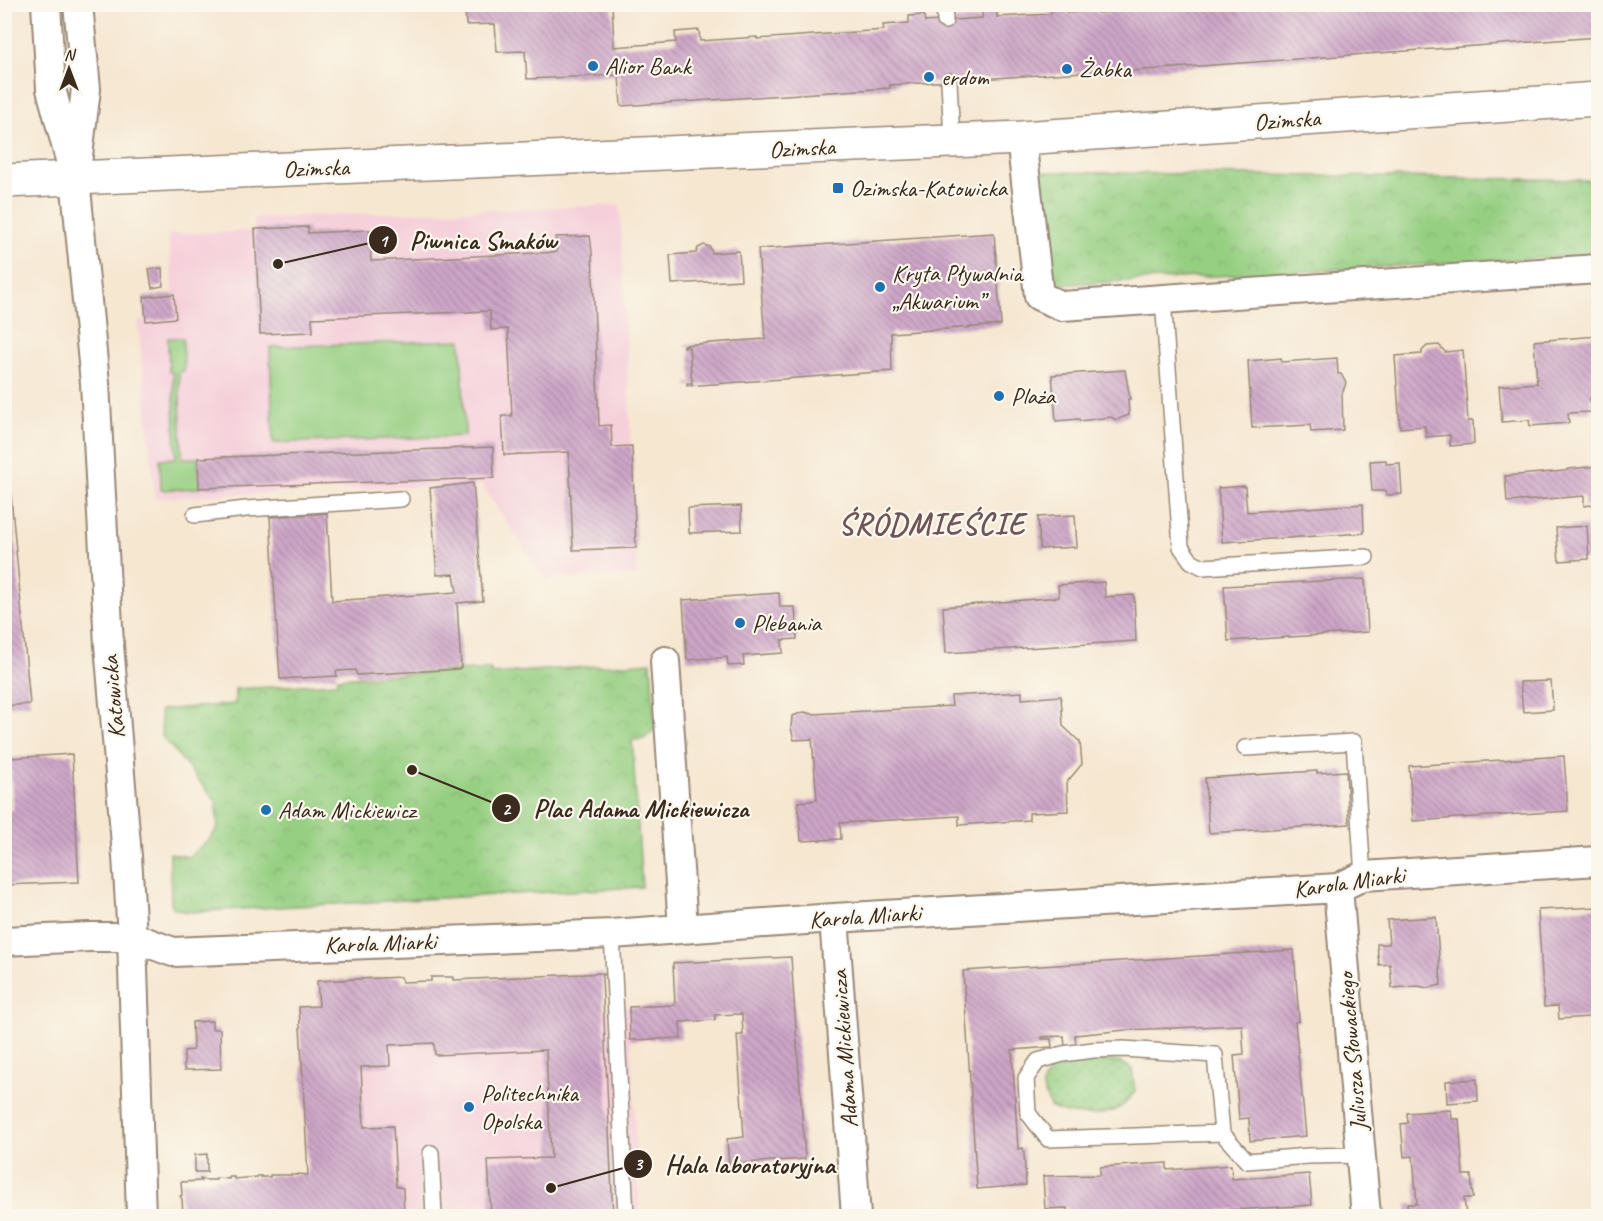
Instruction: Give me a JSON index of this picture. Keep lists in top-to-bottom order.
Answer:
{
  "streets": {
    "main road": ["Ozimska"],
    "street": [
      "Katowicka",
      "Karola Miarki",
      "Adama Mickiewicza",
      "Juliusza Słowackiego"
    ]
  },
  "crossings": [
    ["Ozimska", "Katowicka"],
    ["Katowicka", "Karola Miarki"],
    ["Karola Miarki", "Adama Mickiewicza"],
    ["Karola Miarki", "Juliusza Słowackiego"]
  ],
  "districts": ["ŚRÓDMIEŚCIE"],
  "places": {
    "other": [
      "Alior Bank",
      "Żabka",
      "erdom",
      "Piwnica Smaków",
      "Kryta Pływalnia „Akwarium”",
      "Plaża",
      "Plebania",
      "Plac Adama Mickiewicza",
      "Adam Mickiewicz",
      "Politechnika Opolska",
      "Hala laboratoryjna"
    ],
    "transit": ["Ozimska-Katowicka"]
  },
  "north": "top"
}
